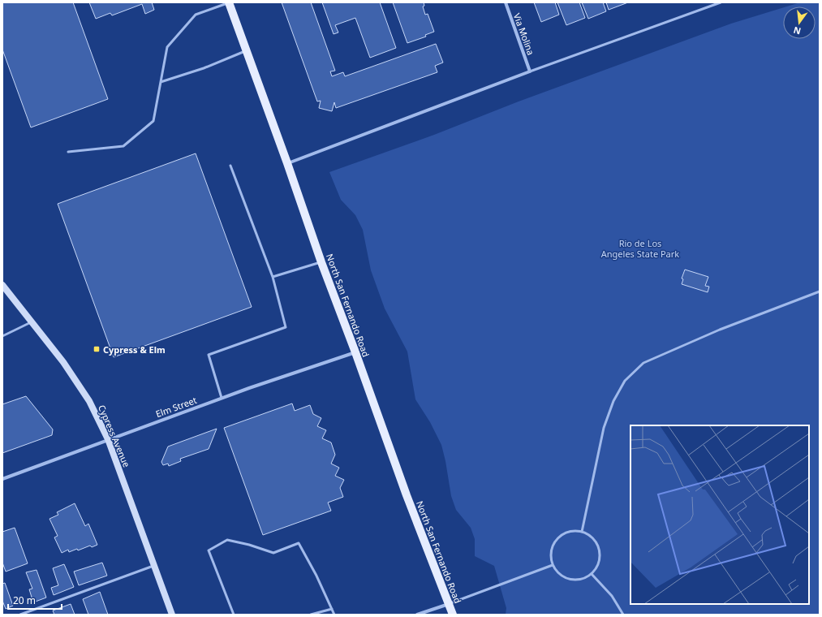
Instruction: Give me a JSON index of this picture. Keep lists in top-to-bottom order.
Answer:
{
  "streets": {
    "main road": ["North San Fernando Road"],
    "street": ["Via Molina", "Elm Street", "Cypress Avenue"]
  },
  "crossings": [
    ["North San Fernando Road", "Elm Street"],
    ["Elm Street", "Cypress Avenue"]
  ],
  "parks": ["Rio de Los Angeles State Park"],
  "places": {
    "transit": ["Cypress & Elm"]
  },
  "scale_bar": "20 m",
  "north": "bottom"
}
